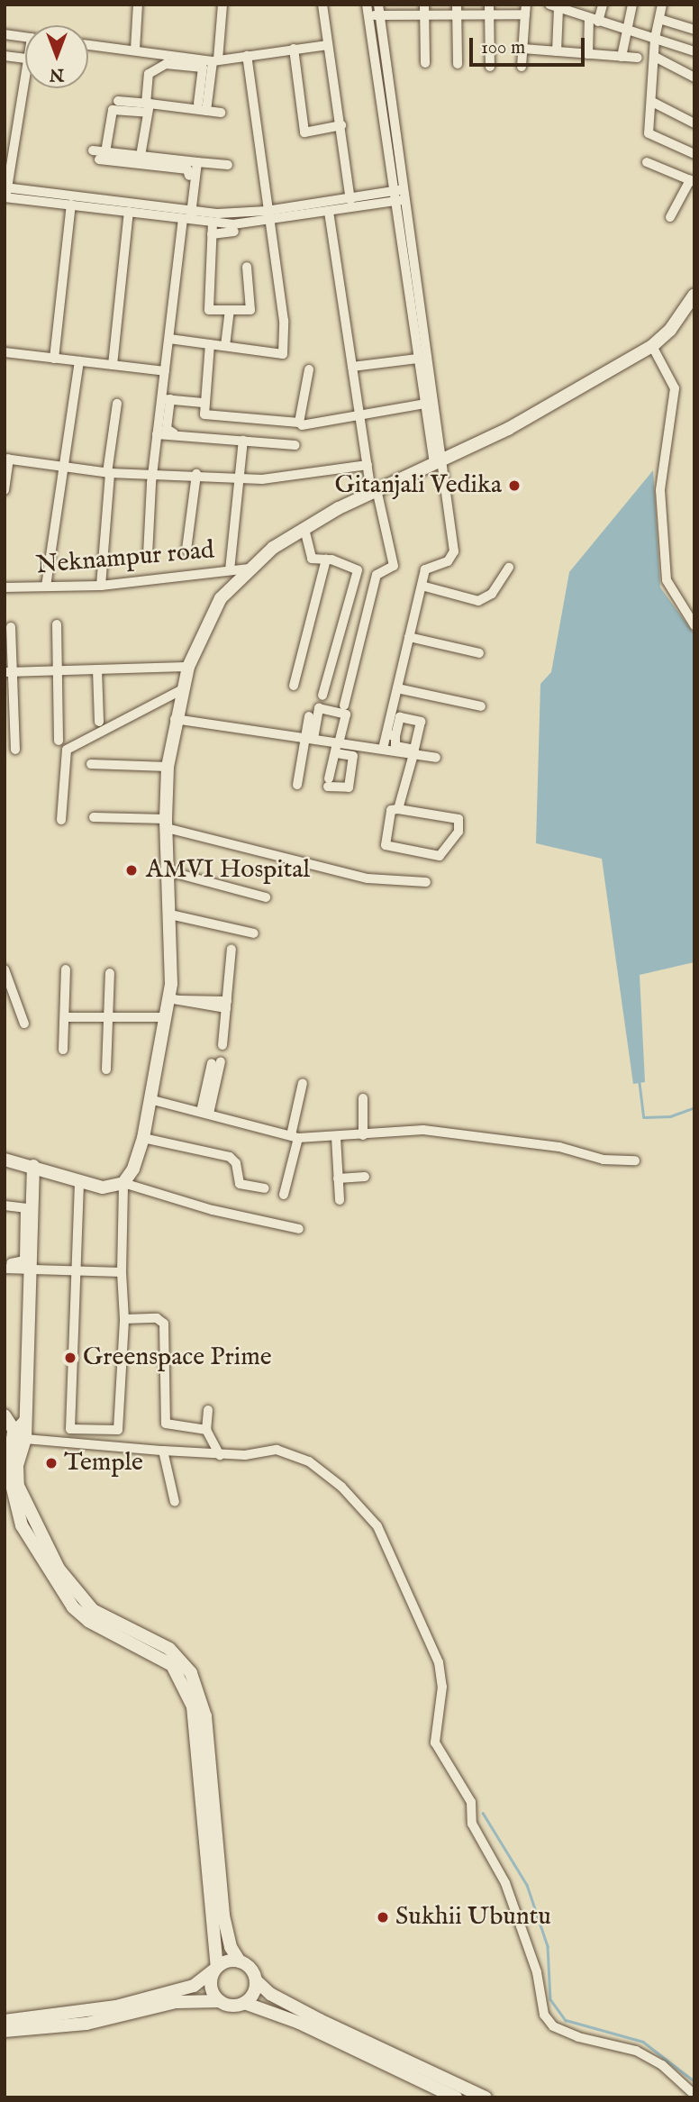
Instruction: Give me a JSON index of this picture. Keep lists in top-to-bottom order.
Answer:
{
  "streets": {
    "street": ["Neknampur road"]
  },
  "places": [
    "Gitanjali Vedika",
    "AMVI Hospital",
    "Greenspace Prime",
    "Temple",
    "Sukhii Ubuntu"
  ],
  "scale_bar": "100 m",
  "north": "bottom"
}
